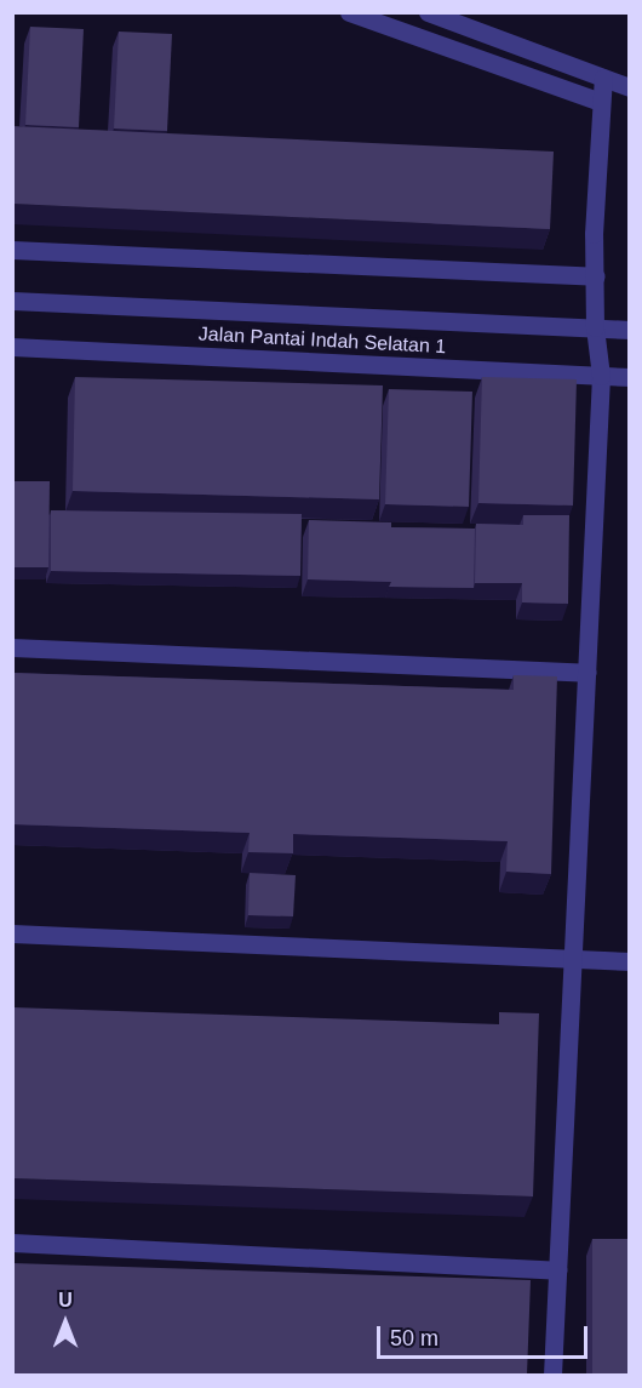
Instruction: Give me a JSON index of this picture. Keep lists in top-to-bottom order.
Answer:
{
  "streets": {
    "street": ["Jalan Pantai Indah Selatan 1"]
  },
  "scale_bar": "50 m",
  "north": "top"
}
